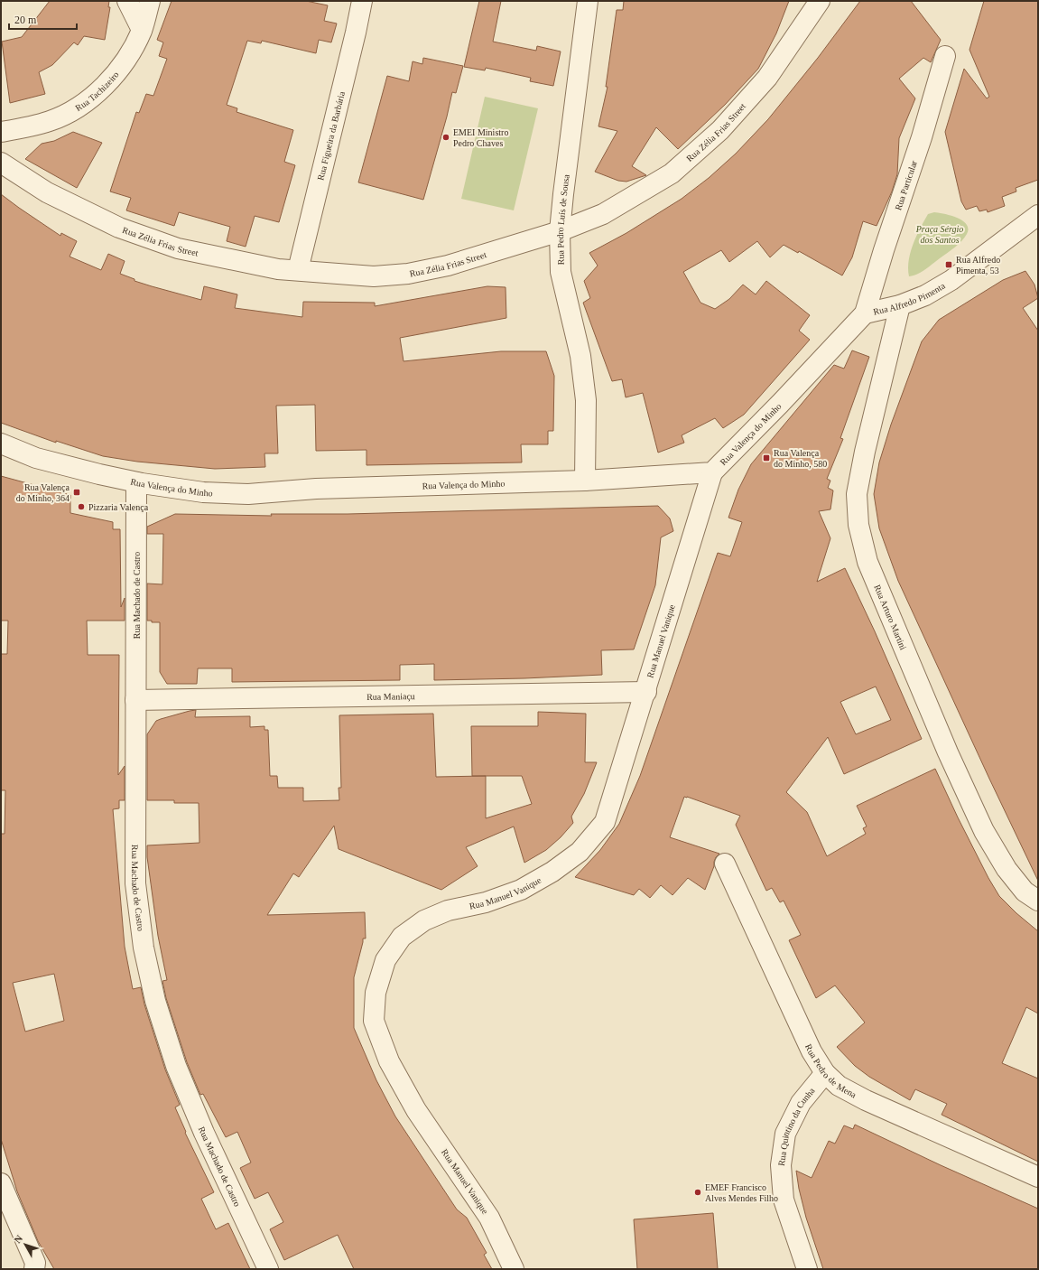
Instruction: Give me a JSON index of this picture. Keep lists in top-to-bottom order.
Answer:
{
  "streets": {
    "street": [
      "Rua Tachizeiro",
      "Rua Zélia Frias Street",
      "Rua Figueira da Barbária",
      "Rua Particular",
      "Rua Pedro Luís de Sousa",
      "Rua Alfredo Pimenta",
      "Rua Valença do Minho",
      "Rua Machado de Castro",
      "Rua Arturo Martini",
      "Rua Manuel Vanique",
      "Rua Maniaçu",
      "Rua Pedro de Mena",
      "Rua Quintino da Cunha"
    ]
  },
  "crossings": [
    ["Rua Zélia Frias Street", "Rua Figueira da Barbária"],
    ["Rua Zélia Frias Street", "Rua Pedro Luís de Sousa"],
    ["Rua Particular", "Rua Alfredo Pimenta"],
    ["Rua Particular", "Rua Valença do Minho"],
    ["Rua Pedro Luís de Sousa", "Rua Valença do Minho"],
    ["Rua Alfredo Pimenta", "Rua Valença do Minho"],
    ["Rua Alfredo Pimenta", "Rua Arturo Martini"],
    ["Rua Valença do Minho", "Rua Machado de Castro"],
    ["Rua Valença do Minho", "Rua Manuel Vanique"],
    ["Rua Machado de Castro", "Rua Maniaçu"],
    ["Rua Manuel Vanique", "Rua Maniaçu"],
    ["Rua Pedro de Mena", "Rua Quintino da Cunha"]
  ],
  "parks": ["Praça Sérgio dos Santos"],
  "places": {
    "other": ["EMEI Ministro Pedro Chaves", "Pizzaria Valença", "EMEF Francisco Alves Mendes Filho"],
    "transit": ["Rua Alfredo Pimenta, 53", "Rua Valença do Minho, 580", "Rua Valença do Minho, 364"]
  },
  "scale_bar": "20 m",
  "north": "top left"
}
